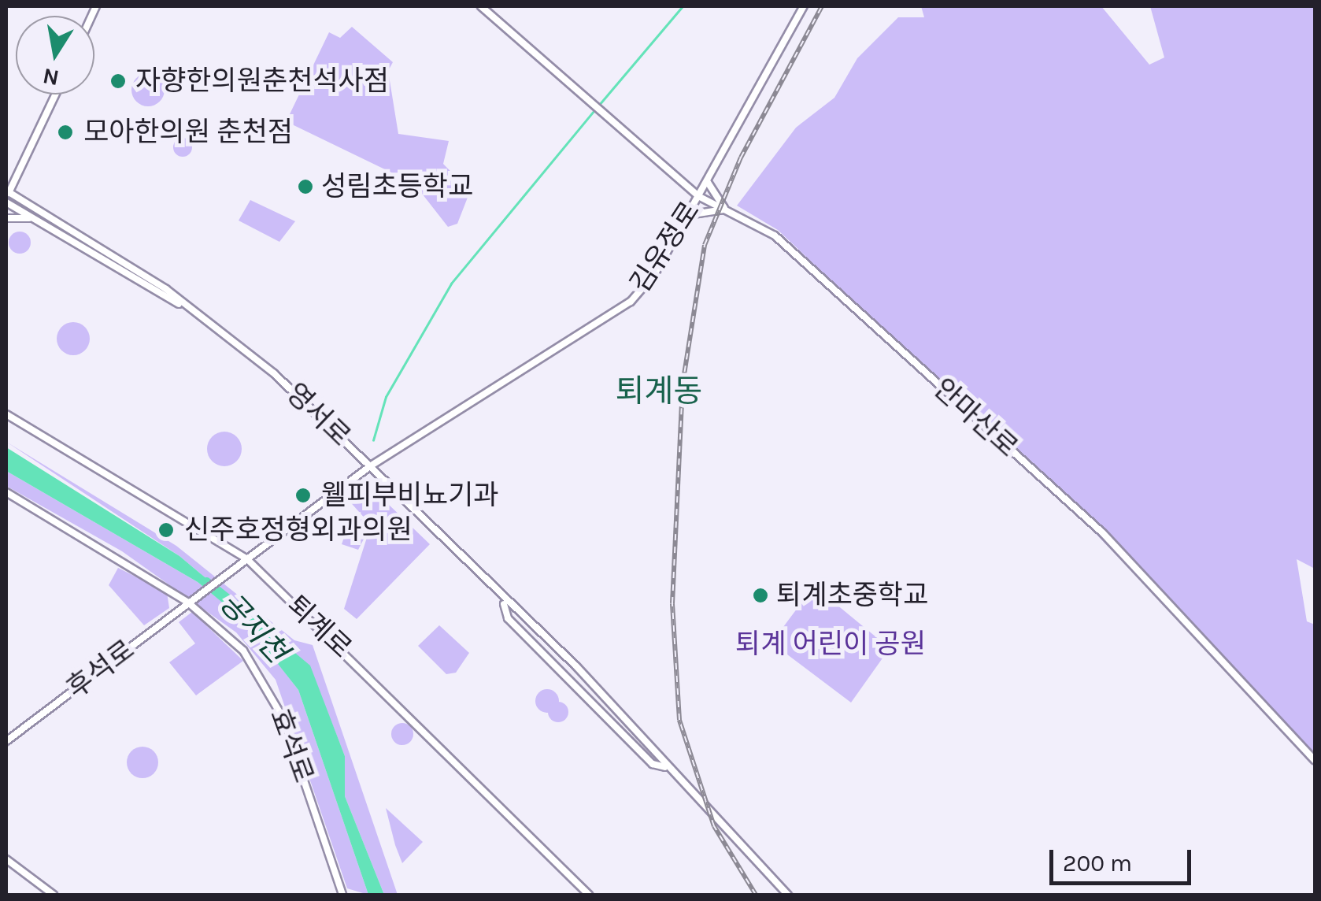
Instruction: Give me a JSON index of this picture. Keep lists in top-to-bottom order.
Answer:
{
  "streets": {
    "street": [
      "김유정로",
      "영서로",
      "안마산로",
      "퇴계로",
      "후석로",
      "효석로"
    ]
  },
  "crossings": [
    ["김유정로", "영서로"],
    ["김유정로", "안마산로"],
    ["퇴계로", "후석로"],
    ["후석로", "효석로"]
  ],
  "districts": ["퇴계동"],
  "water": ["공지천"],
  "parks": ["퇴계 어린이 공원"],
  "places": [
    "자향한의원춘천석사점",
    "모아한의원 춘천점",
    "성림초등학교",
    "웰피부비뇨기과",
    "신주호정형외과의원",
    "퇴계초중학교"
  ],
  "scale_bar": "200 m",
  "north": "bottom"
}
